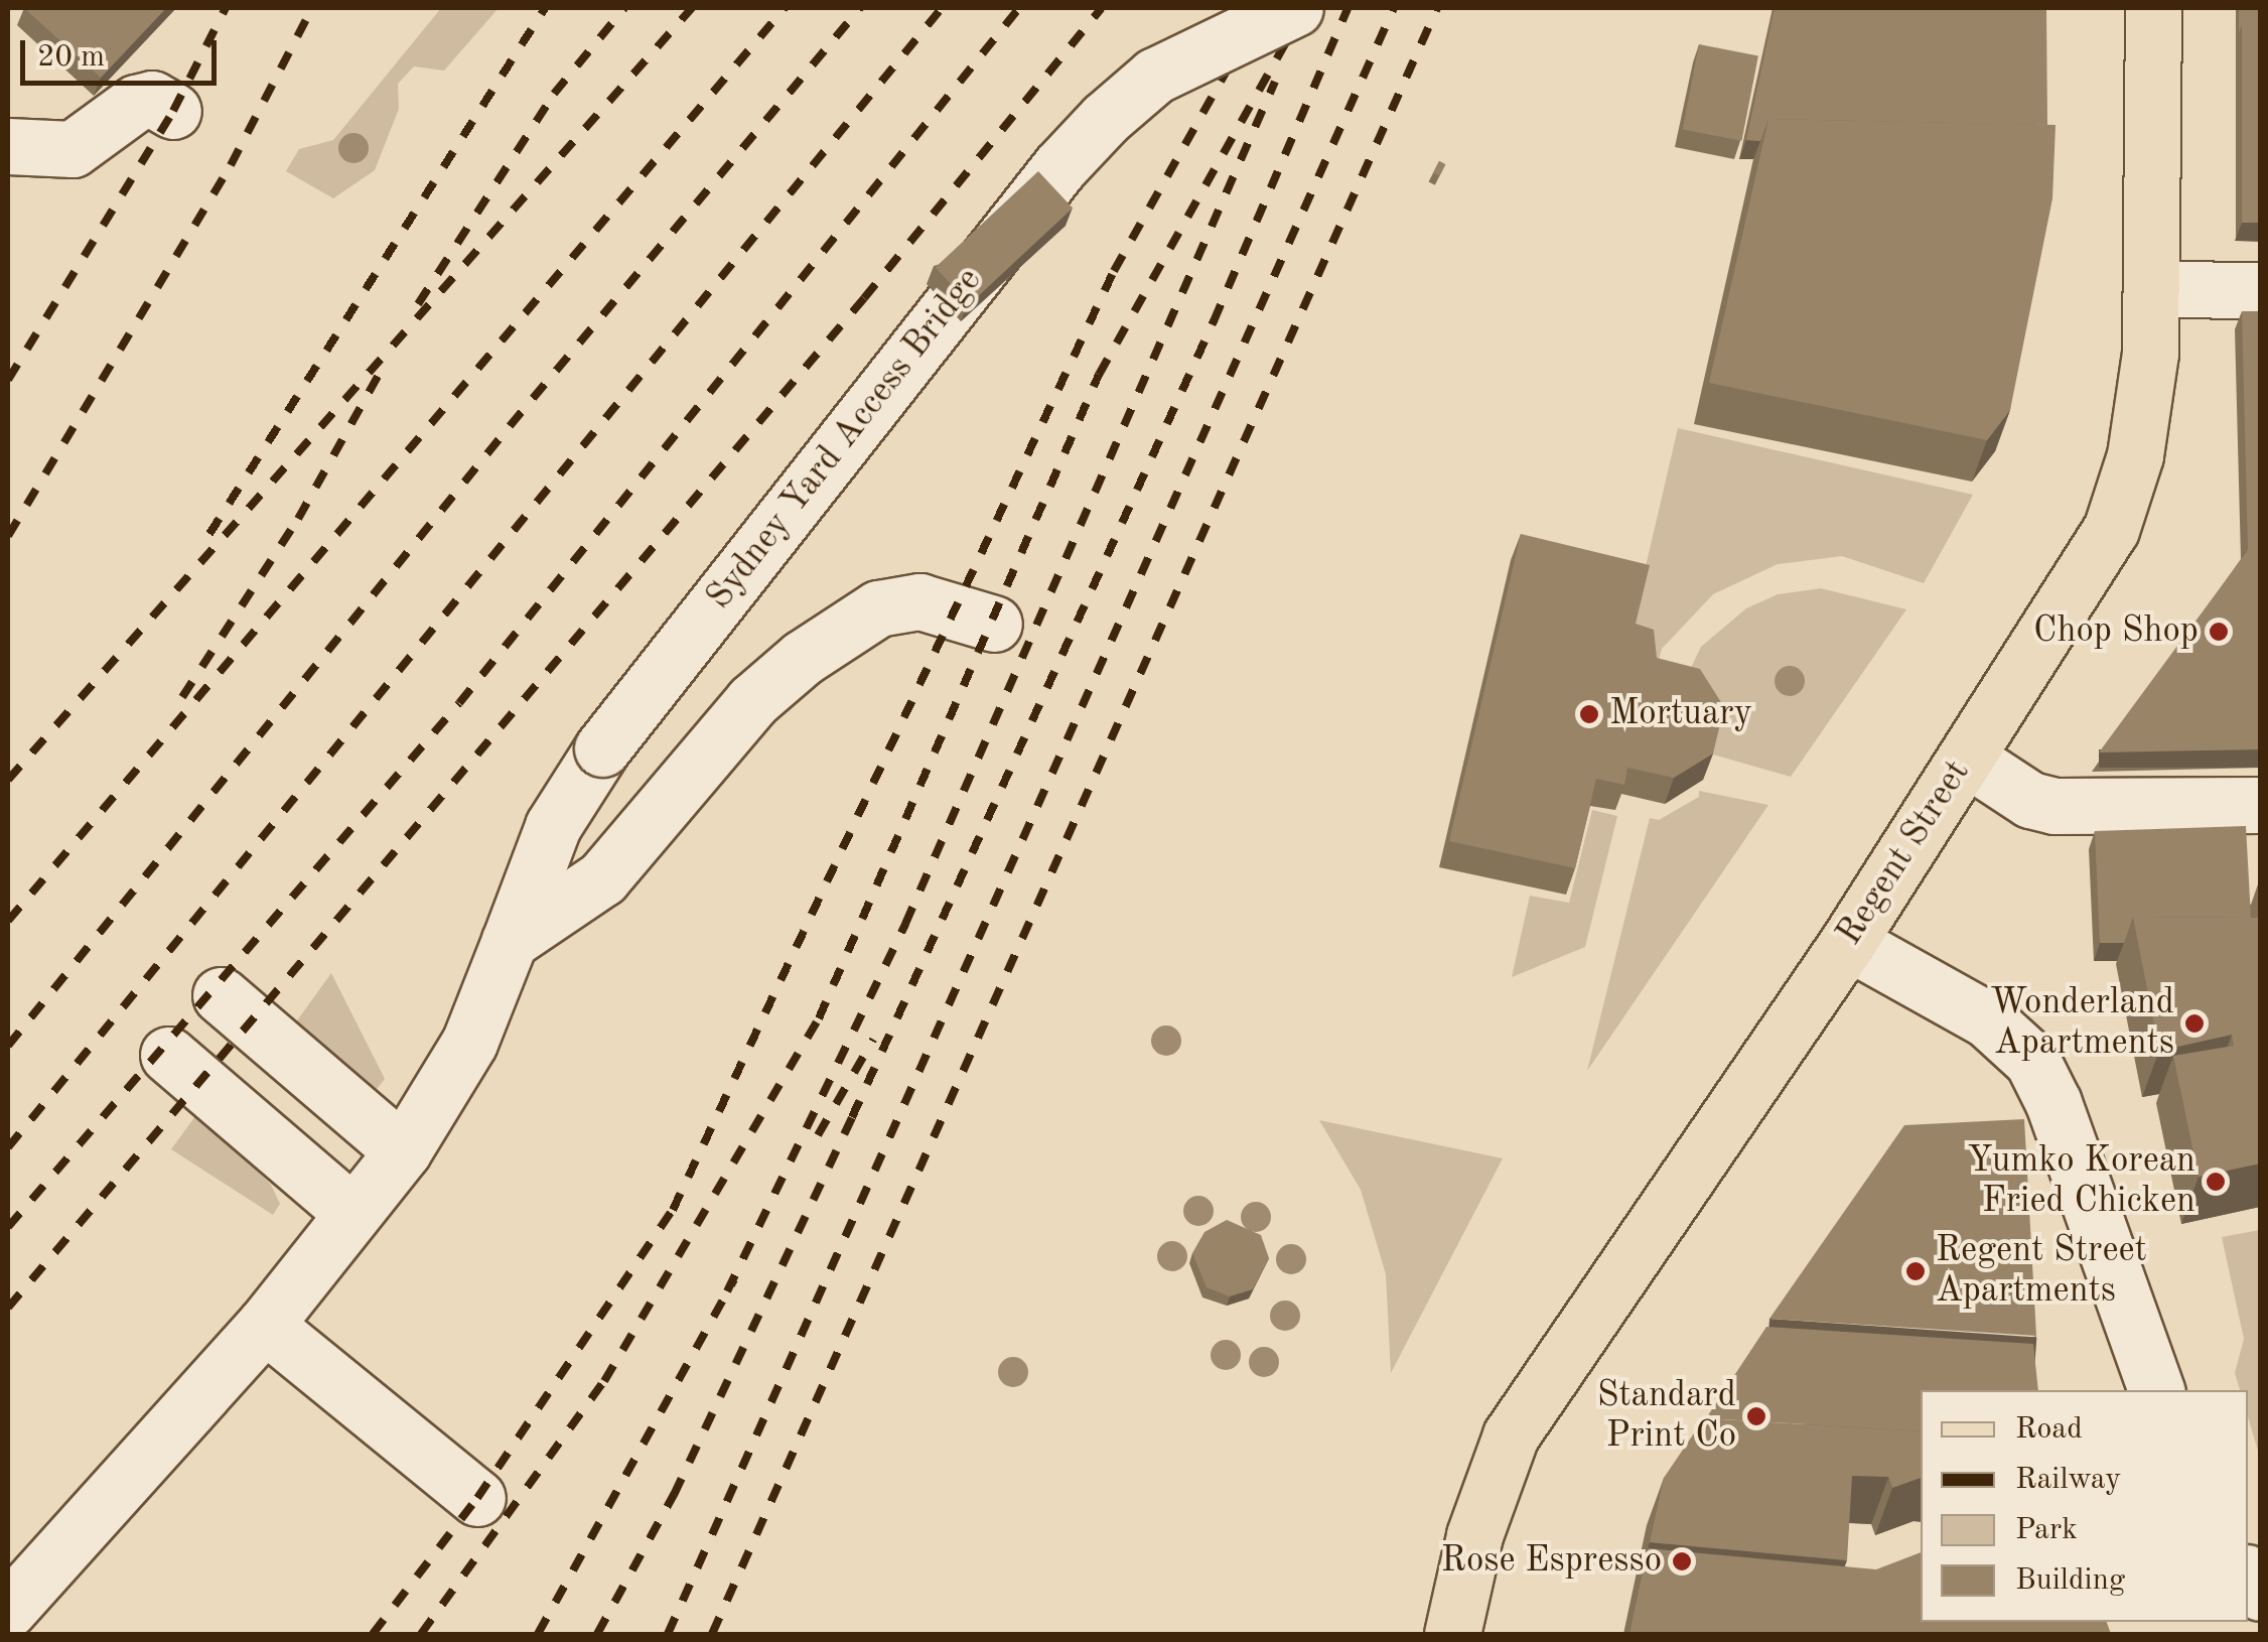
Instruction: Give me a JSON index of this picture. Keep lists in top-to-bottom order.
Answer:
{
  "streets": {
    "main road": ["Regent Street"],
    "street": ["Sydney Yard Access Bridge"]
  },
  "places": [
    "Chop Shop",
    "Mortuary",
    "Wonderland Apartments",
    "Yumko Korean Fried Chicken",
    "Regent Street Apartments",
    "Standard Print Co",
    "Rose Espresso"
  ],
  "legend": [
    "Road",
    "Railway",
    "Park",
    "Building"
  ],
  "scale_bar": "20 m"
}
